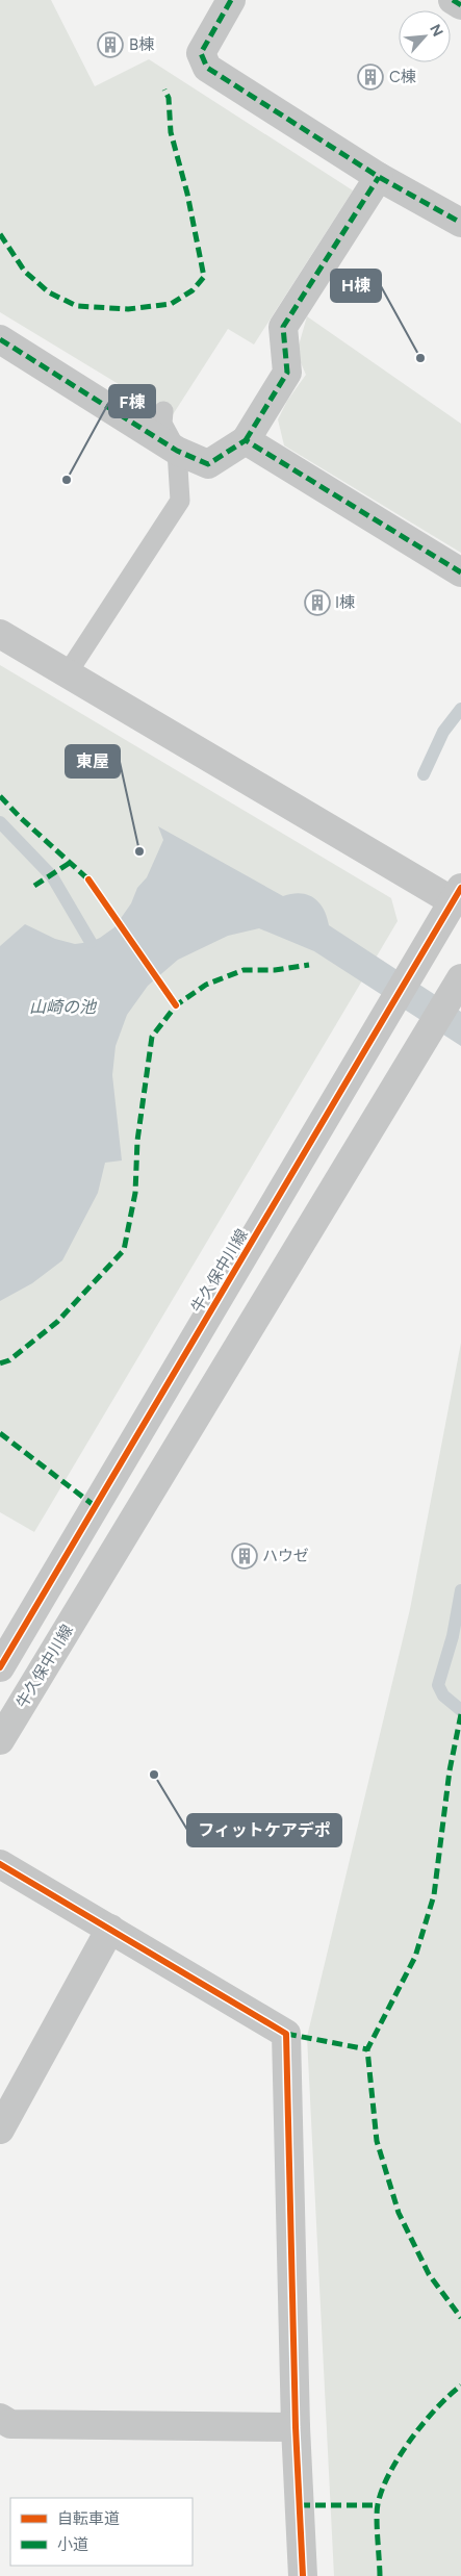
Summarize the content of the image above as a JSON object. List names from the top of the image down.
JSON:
{
  "streets": {
    "street": ["牛久保中川線"]
  },
  "water": ["山崎の池"],
  "places": {
    "building": [
      "B棟",
      "C棟",
      "I棟",
      "ハウゼ"
    ],
    "other": [
      "H棟",
      "F棟",
      "東屋",
      "フィットケアデポ"
    ]
  },
  "legend": ["自転車道", "小道"],
  "north": "top right"
}
